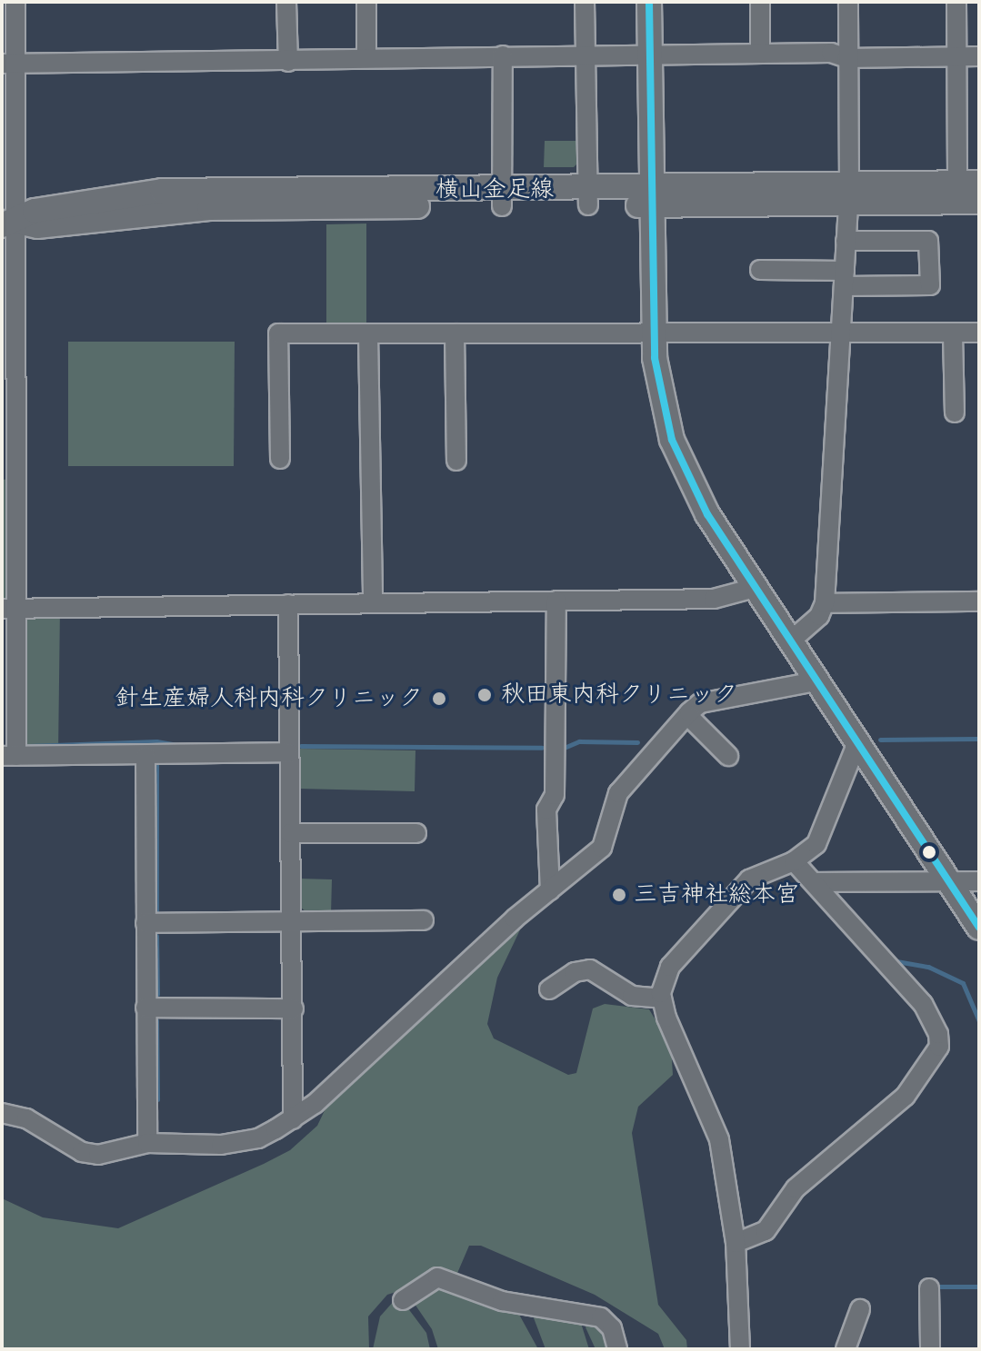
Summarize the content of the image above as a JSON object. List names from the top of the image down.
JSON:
{
  "streets": {
    "main road": ["横山金足線"]
  },
  "places": ["秋田東内科クリニック", "針生産婦人科内科クリニック", "三吉神社総本宮"]
}
